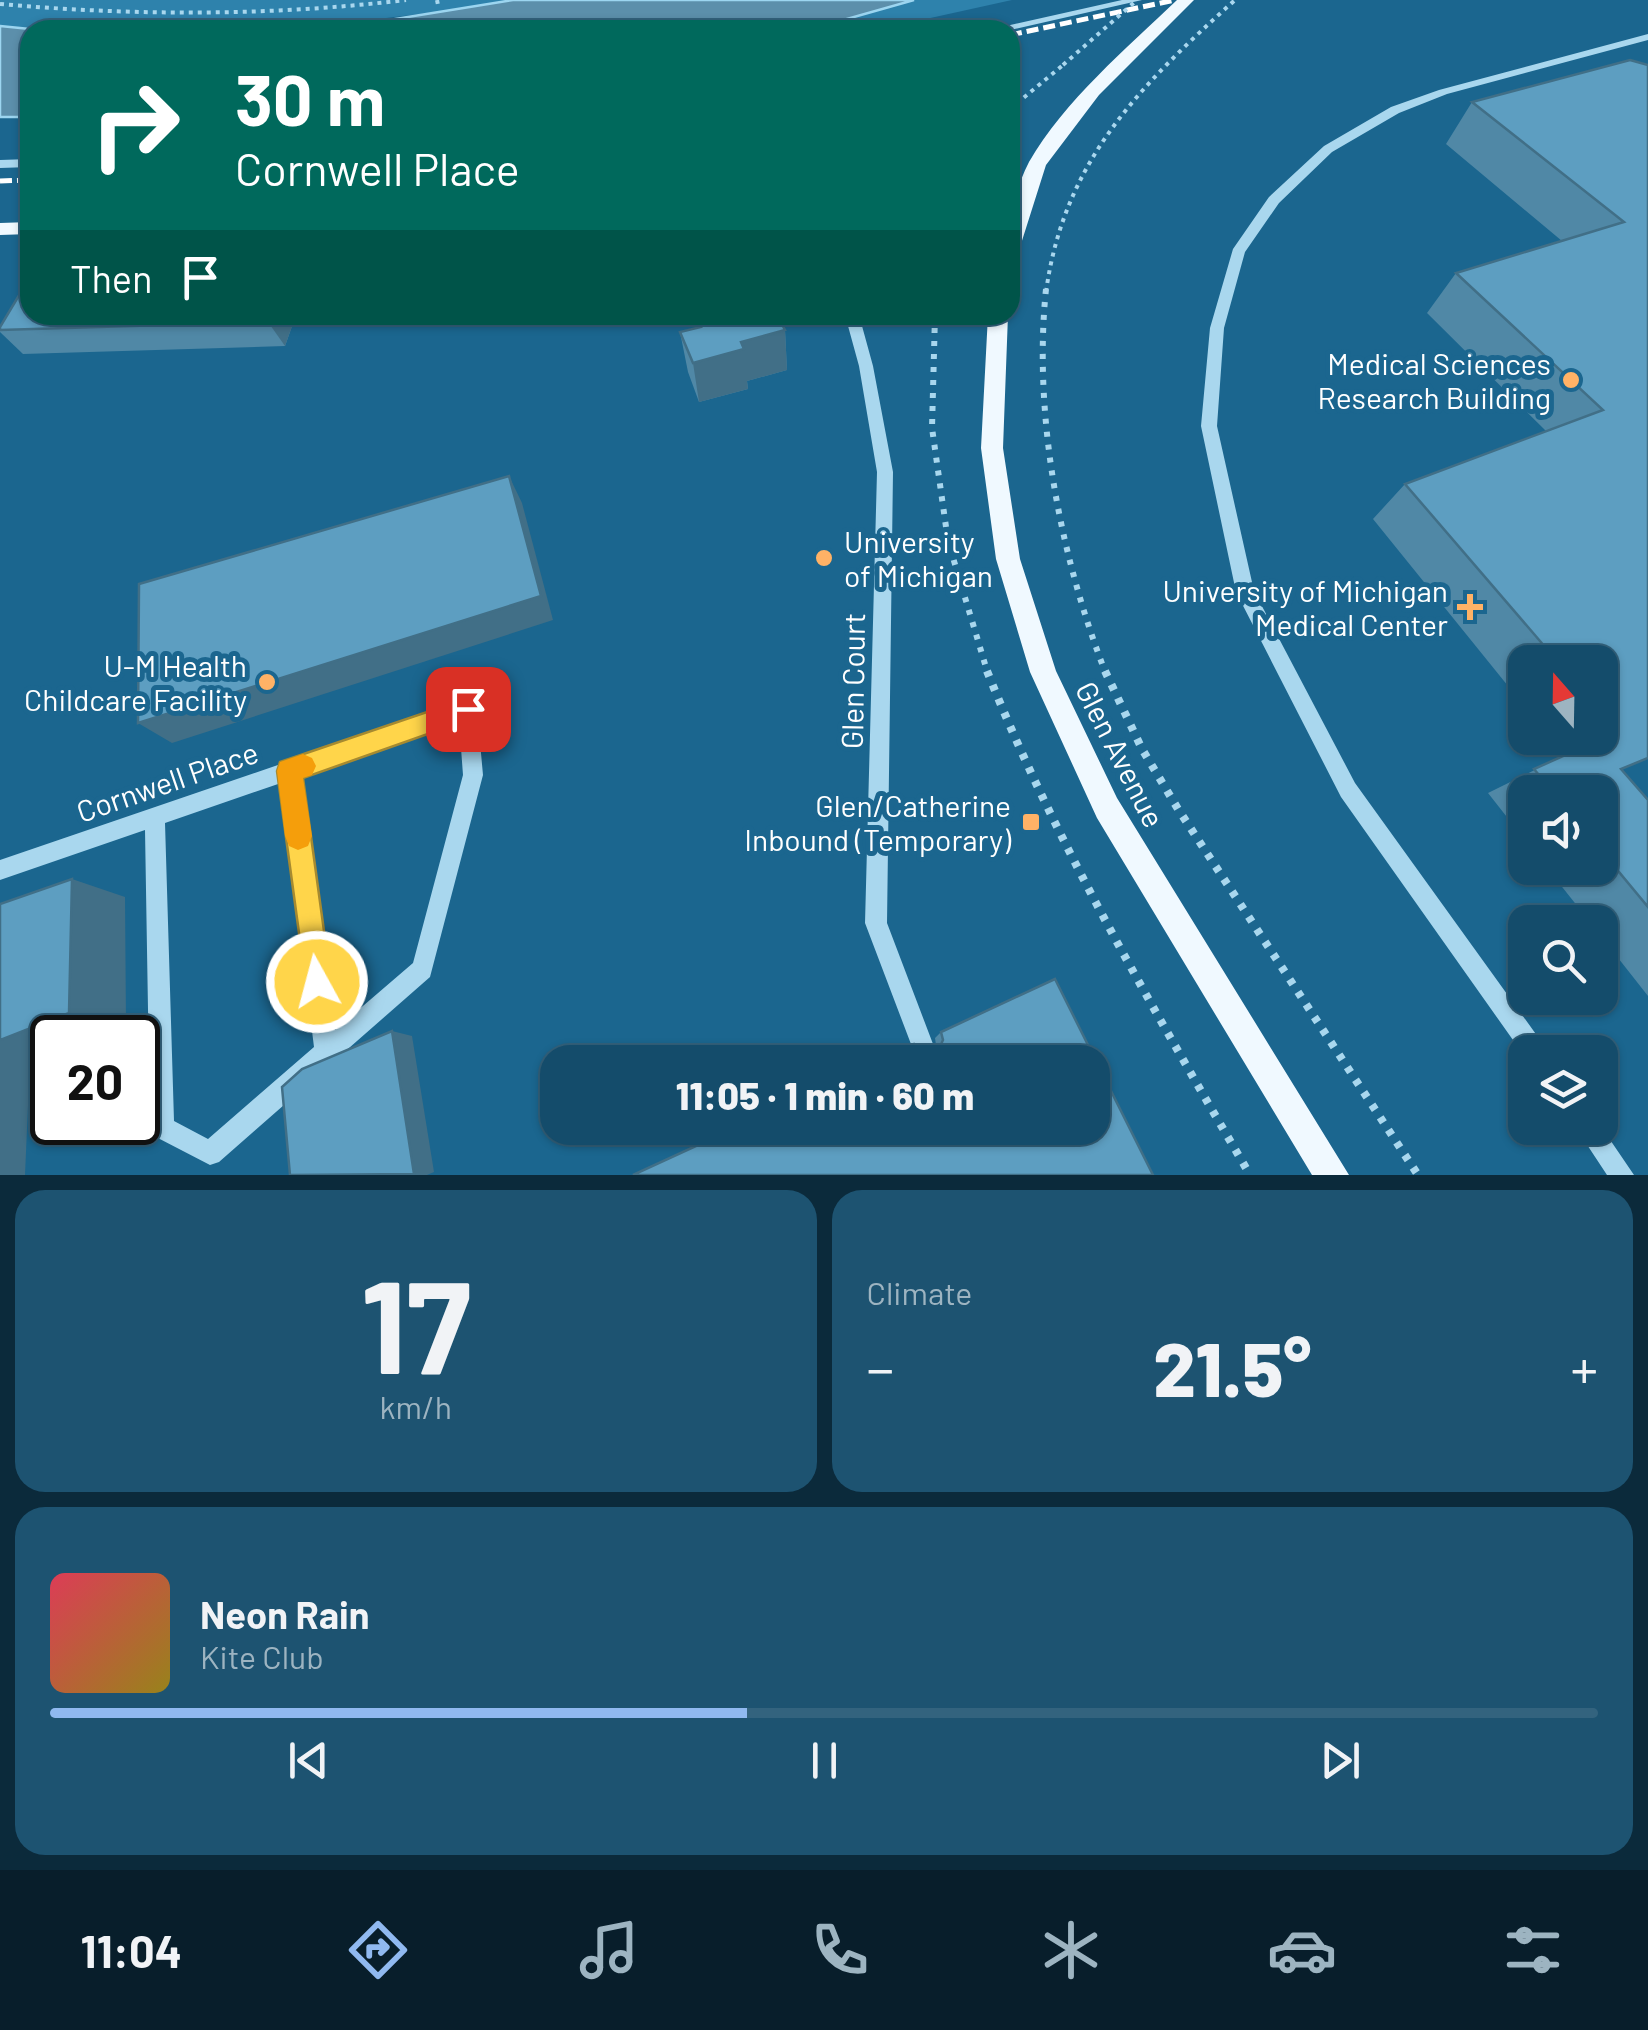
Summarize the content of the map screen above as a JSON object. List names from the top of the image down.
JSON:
{
  "streets": {
    "main road": ["Glen Avenue"],
    "street": ["Glen Court", "Cornwell Place"]
  },
  "places": {
    "other": ["Medical Sciences Research Building", "University of Michigan", "U-M Health Childcare Facility"],
    "health": ["University of Michigan Medical Center"],
    "transit": ["Glen/Catherine Inbound (Temporary)"]
  },
  "north": "top",
  "page": {
    "turn": ["30 m", "Cornwell Place"],
    "then": "Then",
    "limit": "20",
    "trip": "11:05 · 1 min · 60 m",
    "tile": [
      ["17", "km/h"],
      "Climate"
    ],
    "heat": ["−", "21.5°", "+"],
    "song": ["Neon Rain", "Kite Club"],
    "tabs": "11:04"
  }
}
